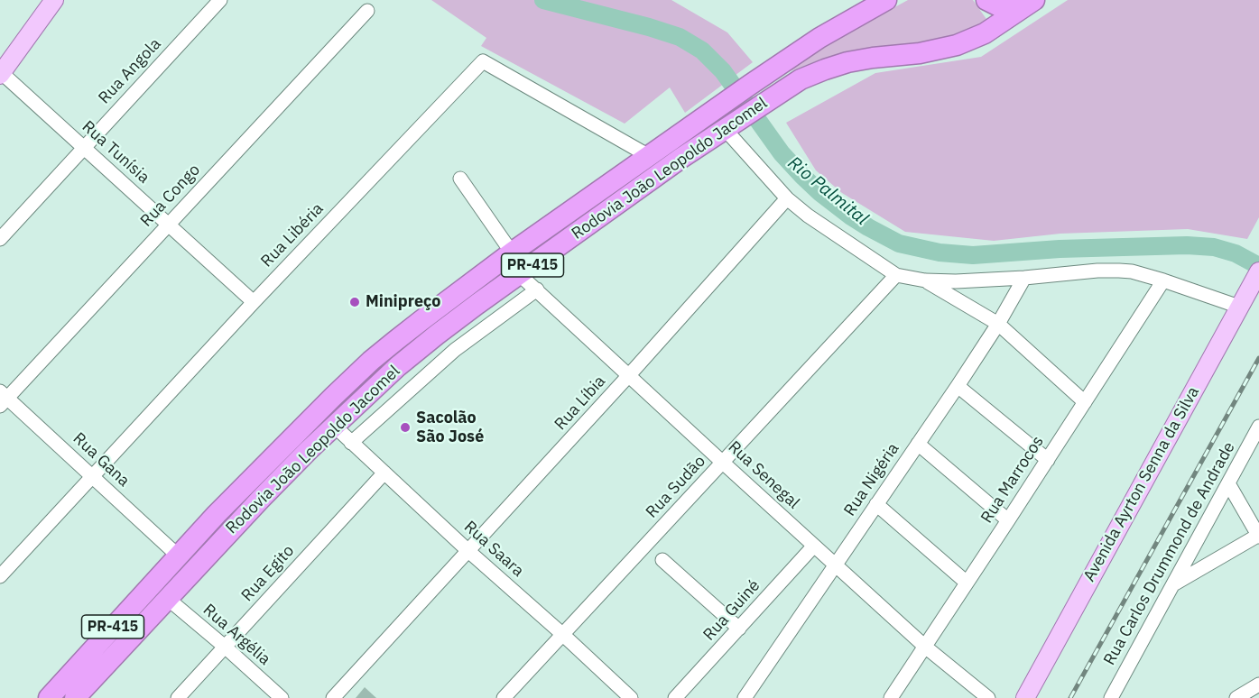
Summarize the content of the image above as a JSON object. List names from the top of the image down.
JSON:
{
  "streets": {
    "highway": ["Rodovia João Leopoldo Jacomel", "PR-415"],
    "main road": ["Avenida Ayrton Senna da Silva"],
    "street": [
      "Rua Angola",
      "Rua Tunísia",
      "Rua Congo",
      "Rua Libéria",
      "Rua Líbia",
      "Rua Gana",
      "Rua Senegal",
      "Rua Nigéria",
      "Rua Marrocos",
      "Rua Sudão",
      "Rua Saara",
      "Rua Carlos Drummond de Andrade",
      "Rua Egito",
      "Rua Guiné",
      "Rua Argélia"
    ]
  },
  "crossings": [
    ["Rua Angola", "Rua Tunísia"],
    ["Rua Tunísia", "Rua Congo"],
    ["Rua Tunísia", "Rua Libéria"],
    ["Rodovia João Leopoldo Jacomel", "Rua Libéria"],
    ["Rodovia João Leopoldo Jacomel", "Rua Gana"],
    ["Rodovia João Leopoldo Jacomel", "Rua Senegal"],
    ["Rodovia João Leopoldo Jacomel", "Rua Saara"],
    ["Rodovia João Leopoldo Jacomel", "Rua Argélia"],
    ["Rua Congo", "Rua Gana"],
    ["Rua Libéria", "Rua Gana"],
    ["Rua Líbia", "Rua Senegal"],
    ["Rua Líbia", "Rua Saara"],
    ["Rua Senegal", "Rua Nigéria"],
    ["Rua Senegal", "Rua Marrocos"],
    ["Rua Senegal", "Rua Sudão"],
    ["Rua Senegal", "Rua Guiné"],
    ["Rua Sudão", "Rua Saara"],
    ["Rua Saara", "Rua Egito"],
    ["Rua Egito", "Rua Argélia"]
  ],
  "water": ["Rio Palmital"],
  "places": ["Minipreço", "Sacolão São José"]
}
